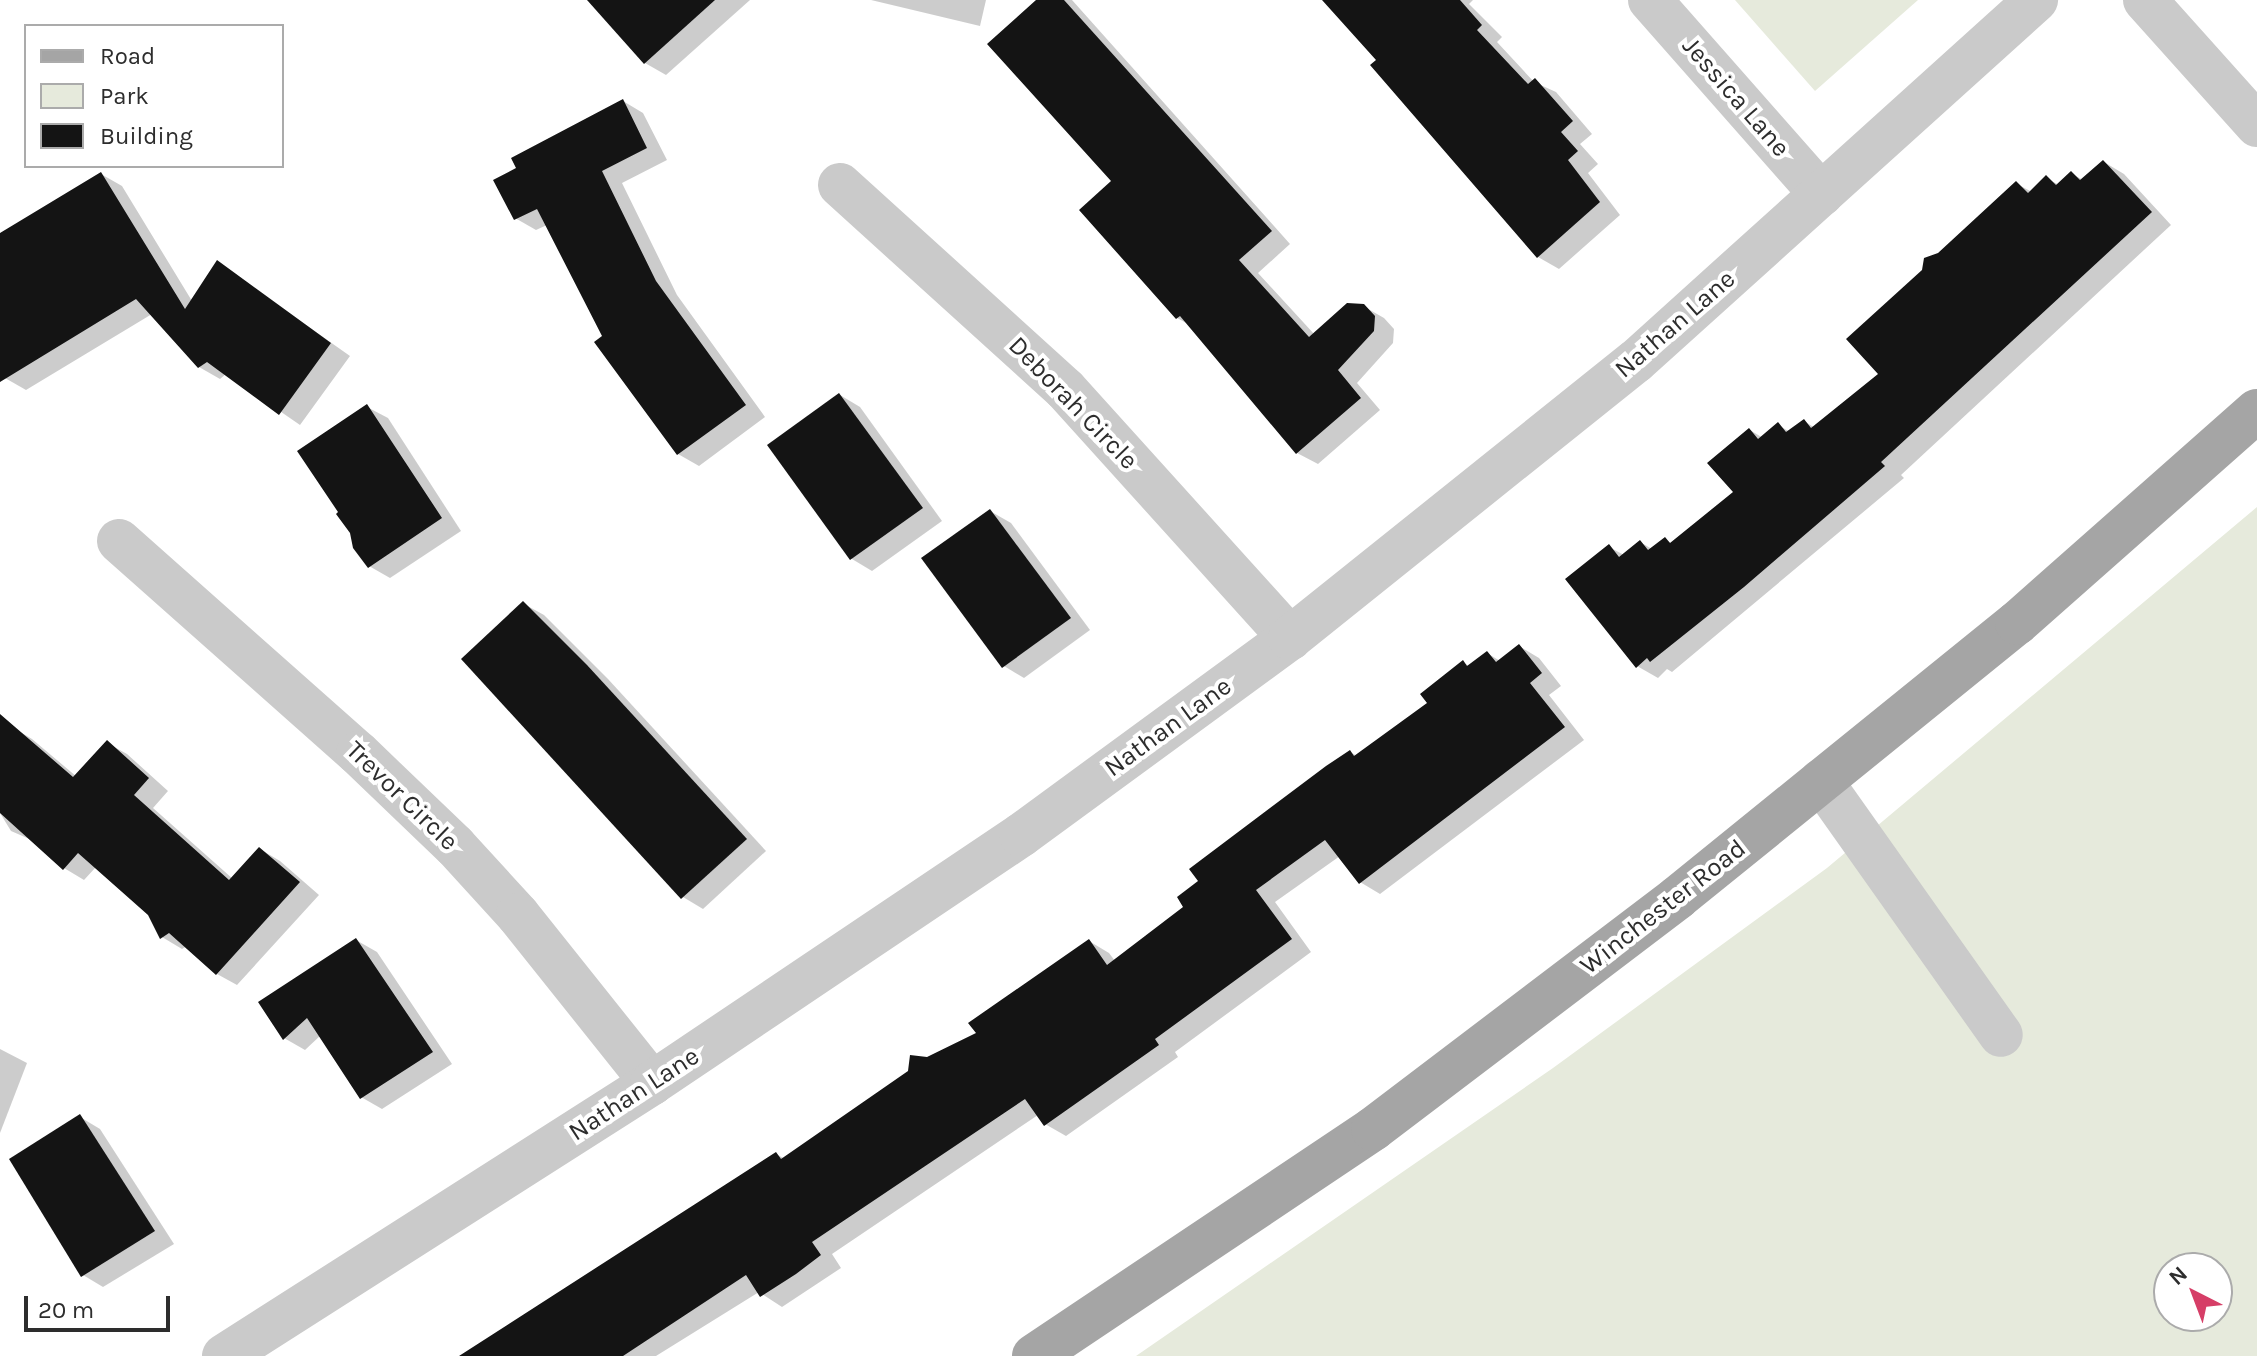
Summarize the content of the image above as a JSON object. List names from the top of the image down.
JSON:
{
  "streets": {
    "main road": ["Winchester Road"],
    "street": [
      "Jessica Lane",
      "Nathan Lane",
      "Deborah Circle",
      "Trevor Circle"
    ]
  },
  "crossings": [
    ["Jessica Lane", "Nathan Lane"],
    ["Nathan Lane", "Deborah Circle"],
    ["Nathan Lane", "Trevor Circle"]
  ],
  "legend": ["Road", "Park", "Building"],
  "scale_bar": "20 m",
  "north": "top left"
}
